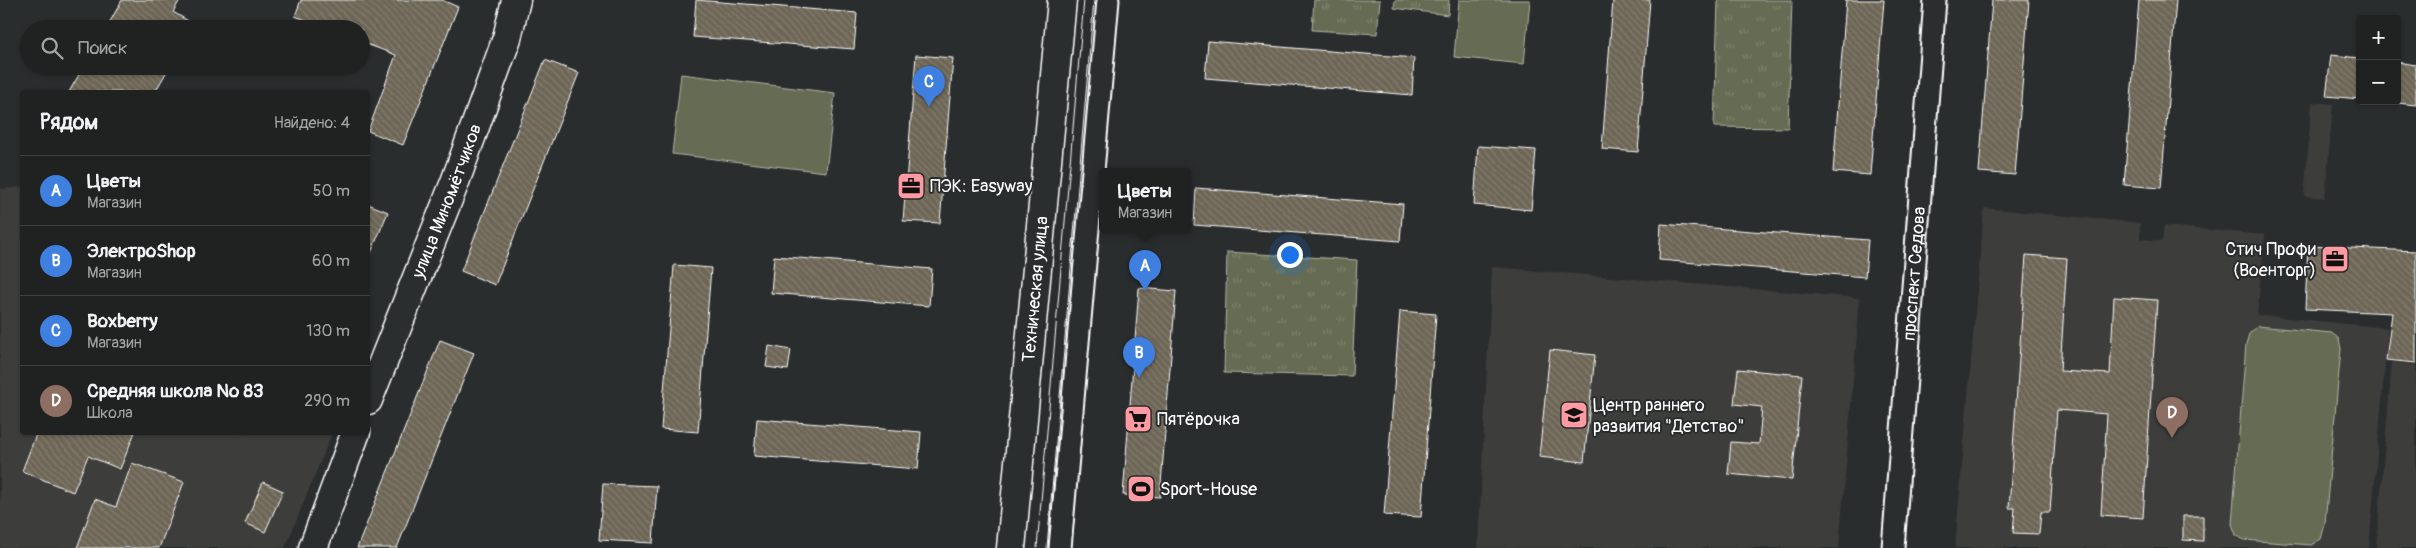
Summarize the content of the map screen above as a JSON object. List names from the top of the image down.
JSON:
{
  "streets": {
    "street": ["улица Миномётчиков", "проспект Седова", "Техническая улица"]
  },
  "places": {
    "office": ["ПЭК: Easyway", "Стич Профи (Военторг)"],
    "school or university": ["Центр раннего развития \"Детство\""],
    "supermarket": ["Пятёрочка"],
    "sports": ["Sport-House"]
  },
  "page": {
    "map_buttons": ["+", "−"],
    "search": "Поиск",
    "pins": [
      "C",
      "A",
      "B",
      "D"
    ],
    "heading": ["Рядом", "Найдено: 4"],
    "list": [
      {
        "mark": "A",
        "name": "Цветы",
        "note": "Магазин",
        "value": "50 m"
      },
      {
        "mark": "B",
        "name": "ЭлектроShop",
        "note": "Магазин",
        "value": "60 m"
      },
      {
        "mark": "C",
        "name": "Boxberry",
        "note": "Магазин",
        "value": "130 m"
      },
      {
        "mark": "D",
        "name": "Средняя школа № 83",
        "note": "Школа",
        "value": "290 m"
      }
    ],
    "popup": ["Цветы", "Магазин"]
  }
}
